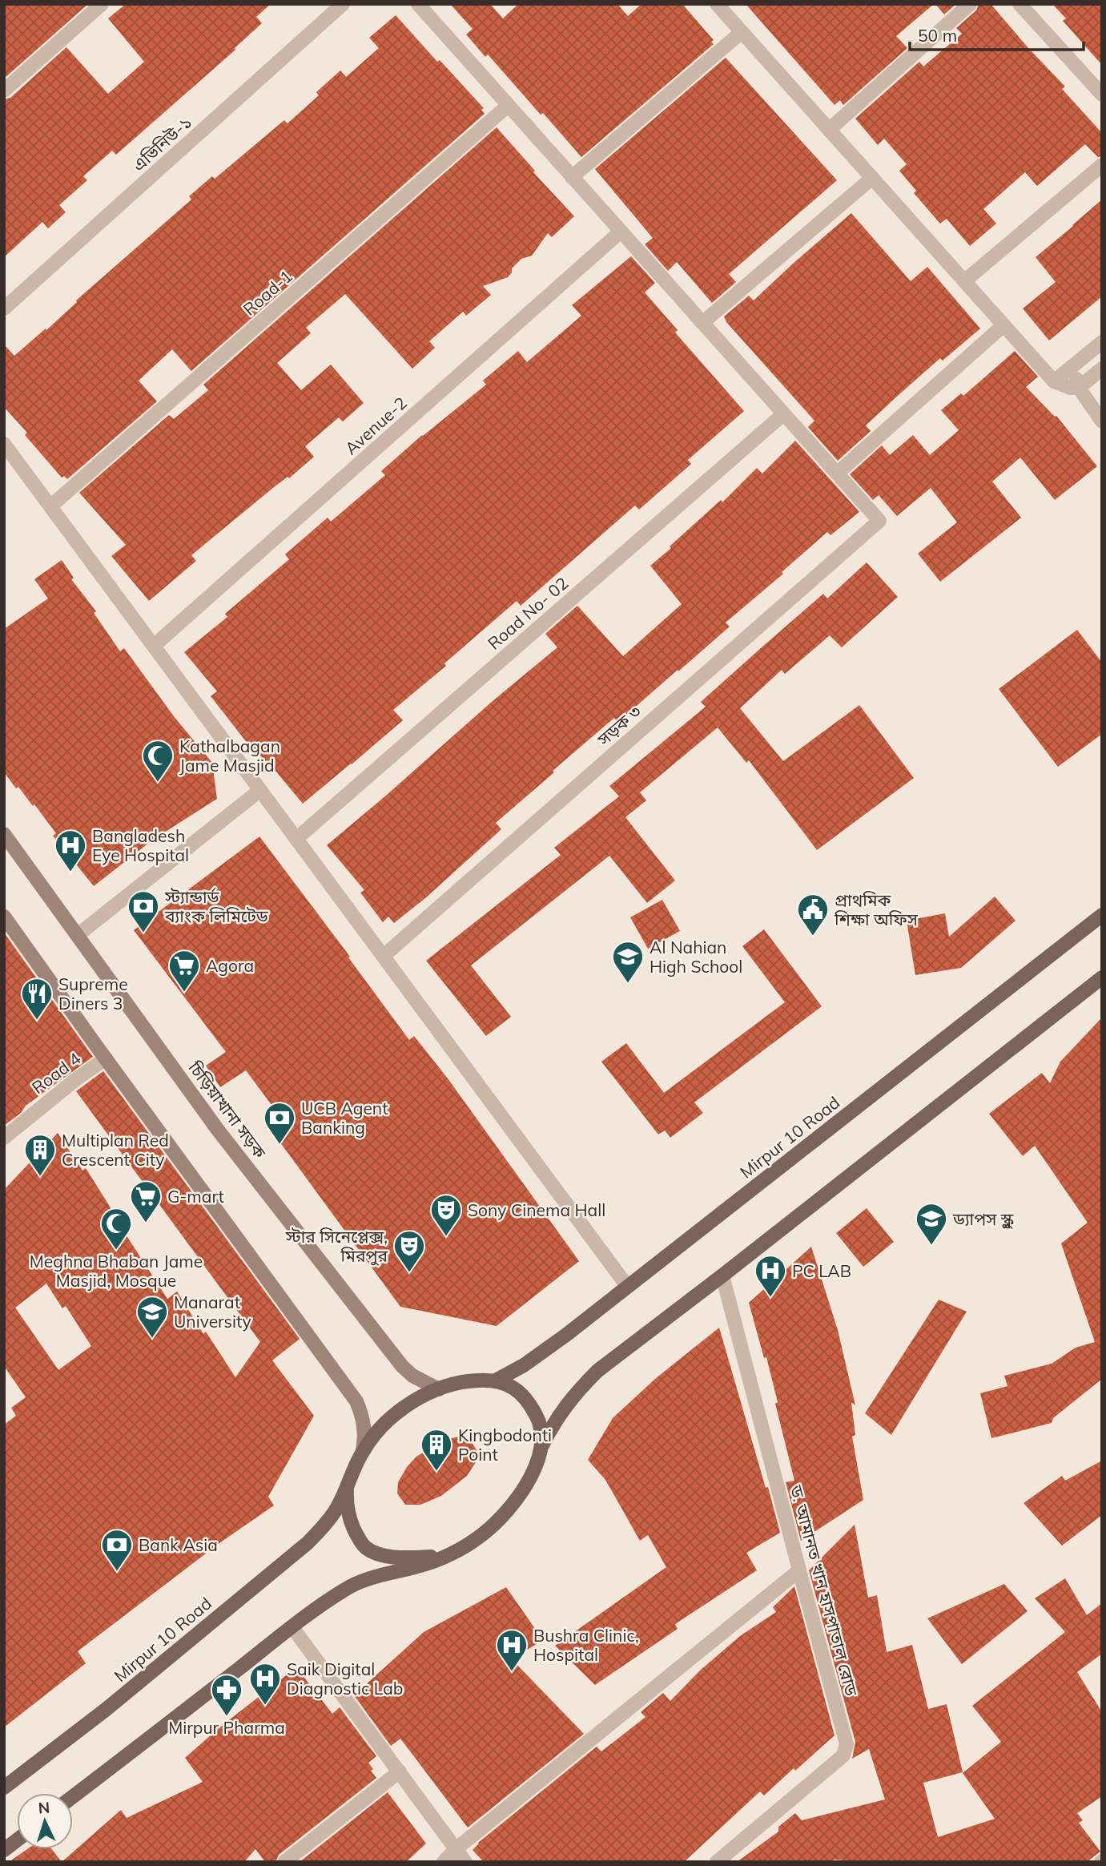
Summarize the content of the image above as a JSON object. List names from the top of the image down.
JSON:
{
  "streets": {
    "main road": ["চিড়িয়াখানা সড়ক", "Mirpur 10 Road"],
    "street": [
      "এভিনিউ-১",
      "Road-1",
      "Avenue-2",
      "Road No- 02",
      "সড়ক ৩",
      "Road 4",
      "ড. আমানত খান হাসপাতাল রোড"
    ]
  },
  "crossings": [
    ["চিড়িয়াখানা সড়ক", "Mirpur 10 Road"]
  ],
  "places": {
    "mosque": ["Kathalbagan Jame Masjid", "Meghna Bhaban Jame Masjid, Mosque"],
    "hospital": [
      "Bangladesh Eye Hospital",
      "PC LAB",
      "Bushra Clinic, Hospital",
      "Saik Digital Diagnostic Lab"
    ],
    "bank": ["স্ট্যান্ডার্ড ব্যাংক লিমিটেড", "UCB Agent Banking", "Bank Asia"],
    "public building": ["প্রাথমিক শিক্ষা অফিস"],
    "school or university": ["Al Nahian High School", "ড্যাপস স্কুল", "Manarat University"],
    "supermarket": ["Agora", "G-mart"],
    "restaurant": ["Supreme Diners 3"],
    "building": ["Multiplan Red Crescent City", "Kingbodonti Point"],
    "theatre": ["Sony Cinema Hall", "স্টার সিনেপ্লেক্স, মিরপুর"],
    "pharmacy": ["Mirpur Pharma"]
  },
  "scale_bar": "50 m",
  "north": "top"
}
